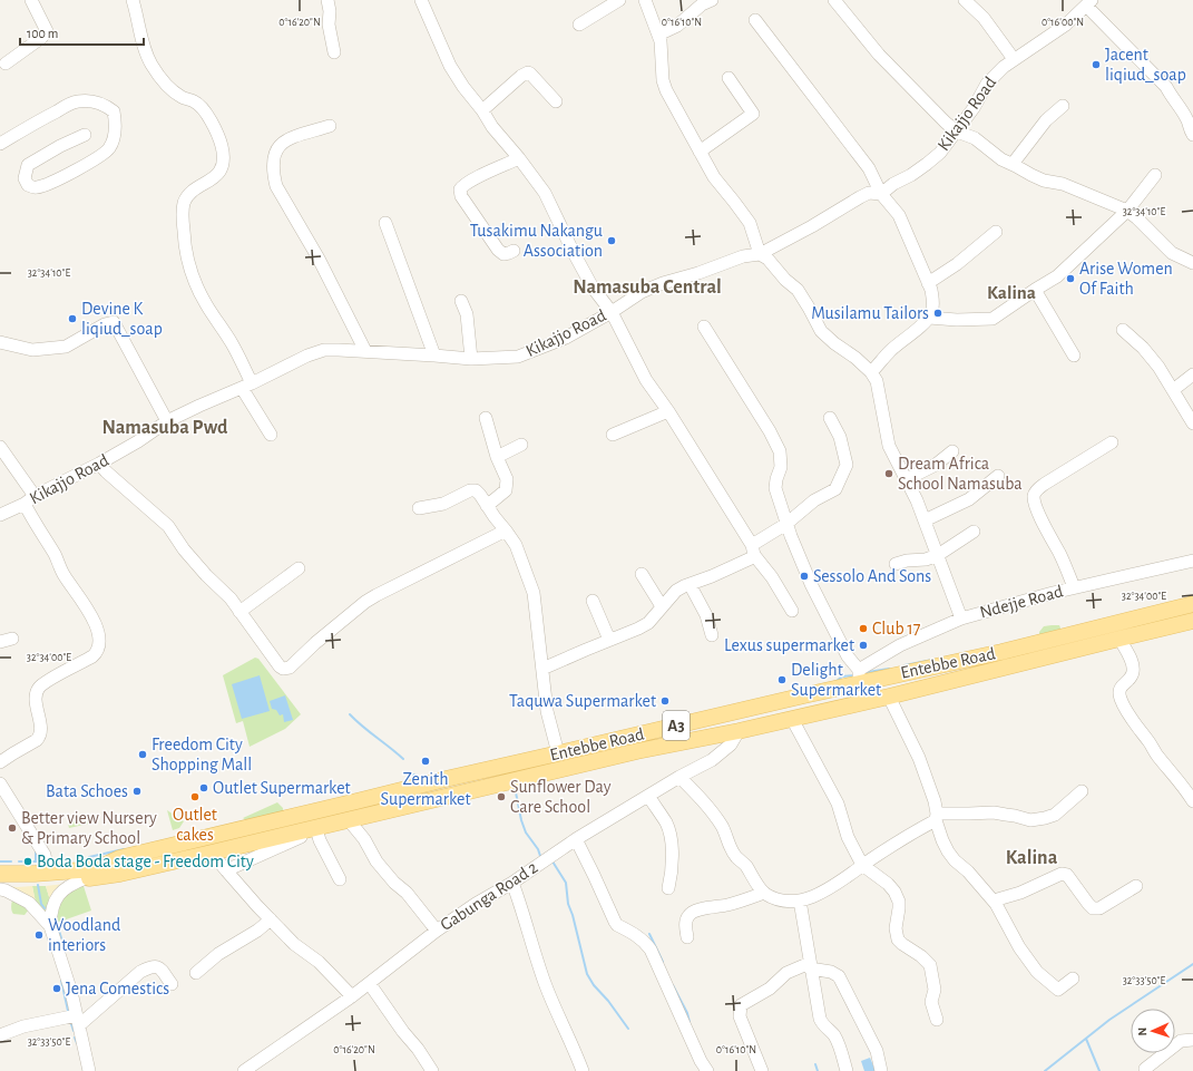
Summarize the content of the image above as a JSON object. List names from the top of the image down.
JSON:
{
  "streets": {
    "main road": ["Entebbe Road", "A3"],
    "street": ["Kikajjo Road", "Ndejje Road", "Gabunga Road 2"]
  },
  "crossings": [
    ["Ndejje Road", "Entebbe Road"],
    ["Entebbe Road", "Gabunga Road 2"]
  ],
  "districts": [
    "Namasuba Central",
    "Kalina",
    "Namasuba Pwd",
    "Kalina"
  ],
  "places": [
    "Jacent liqiud_soap",
    "Tusakimu Nakangu Association",
    "Arise Women Of Faith",
    "Musilamu Tailors",
    "Devine K liqiud_soap",
    "Dream Africa School Namasuba",
    "Sessolo And Sons",
    "Club 17",
    "Lexus supermarket",
    "Delight Supermarket",
    "Taquwa Supermarket",
    "Freedom City Shopping Mall",
    "Zenith Supermarket",
    "Outlet Supermarket",
    "Bata Schoes",
    "Outlet cakes",
    "Sunflower Day Care School",
    "Better view Nursery & Primary School",
    "Boda Boda stage - Freedom City",
    "Woodland interiors",
    "Jena Comestics"
  ],
  "scale_bar": "100 m",
  "north": "left",
  "coordinates": [
    "0°16'20\"N",
    "0°16'10\"N",
    "0°16'00\"N",
    "32°34'10\"E",
    "32°34'00\"E",
    "32°33'50\"E"
  ]
}
